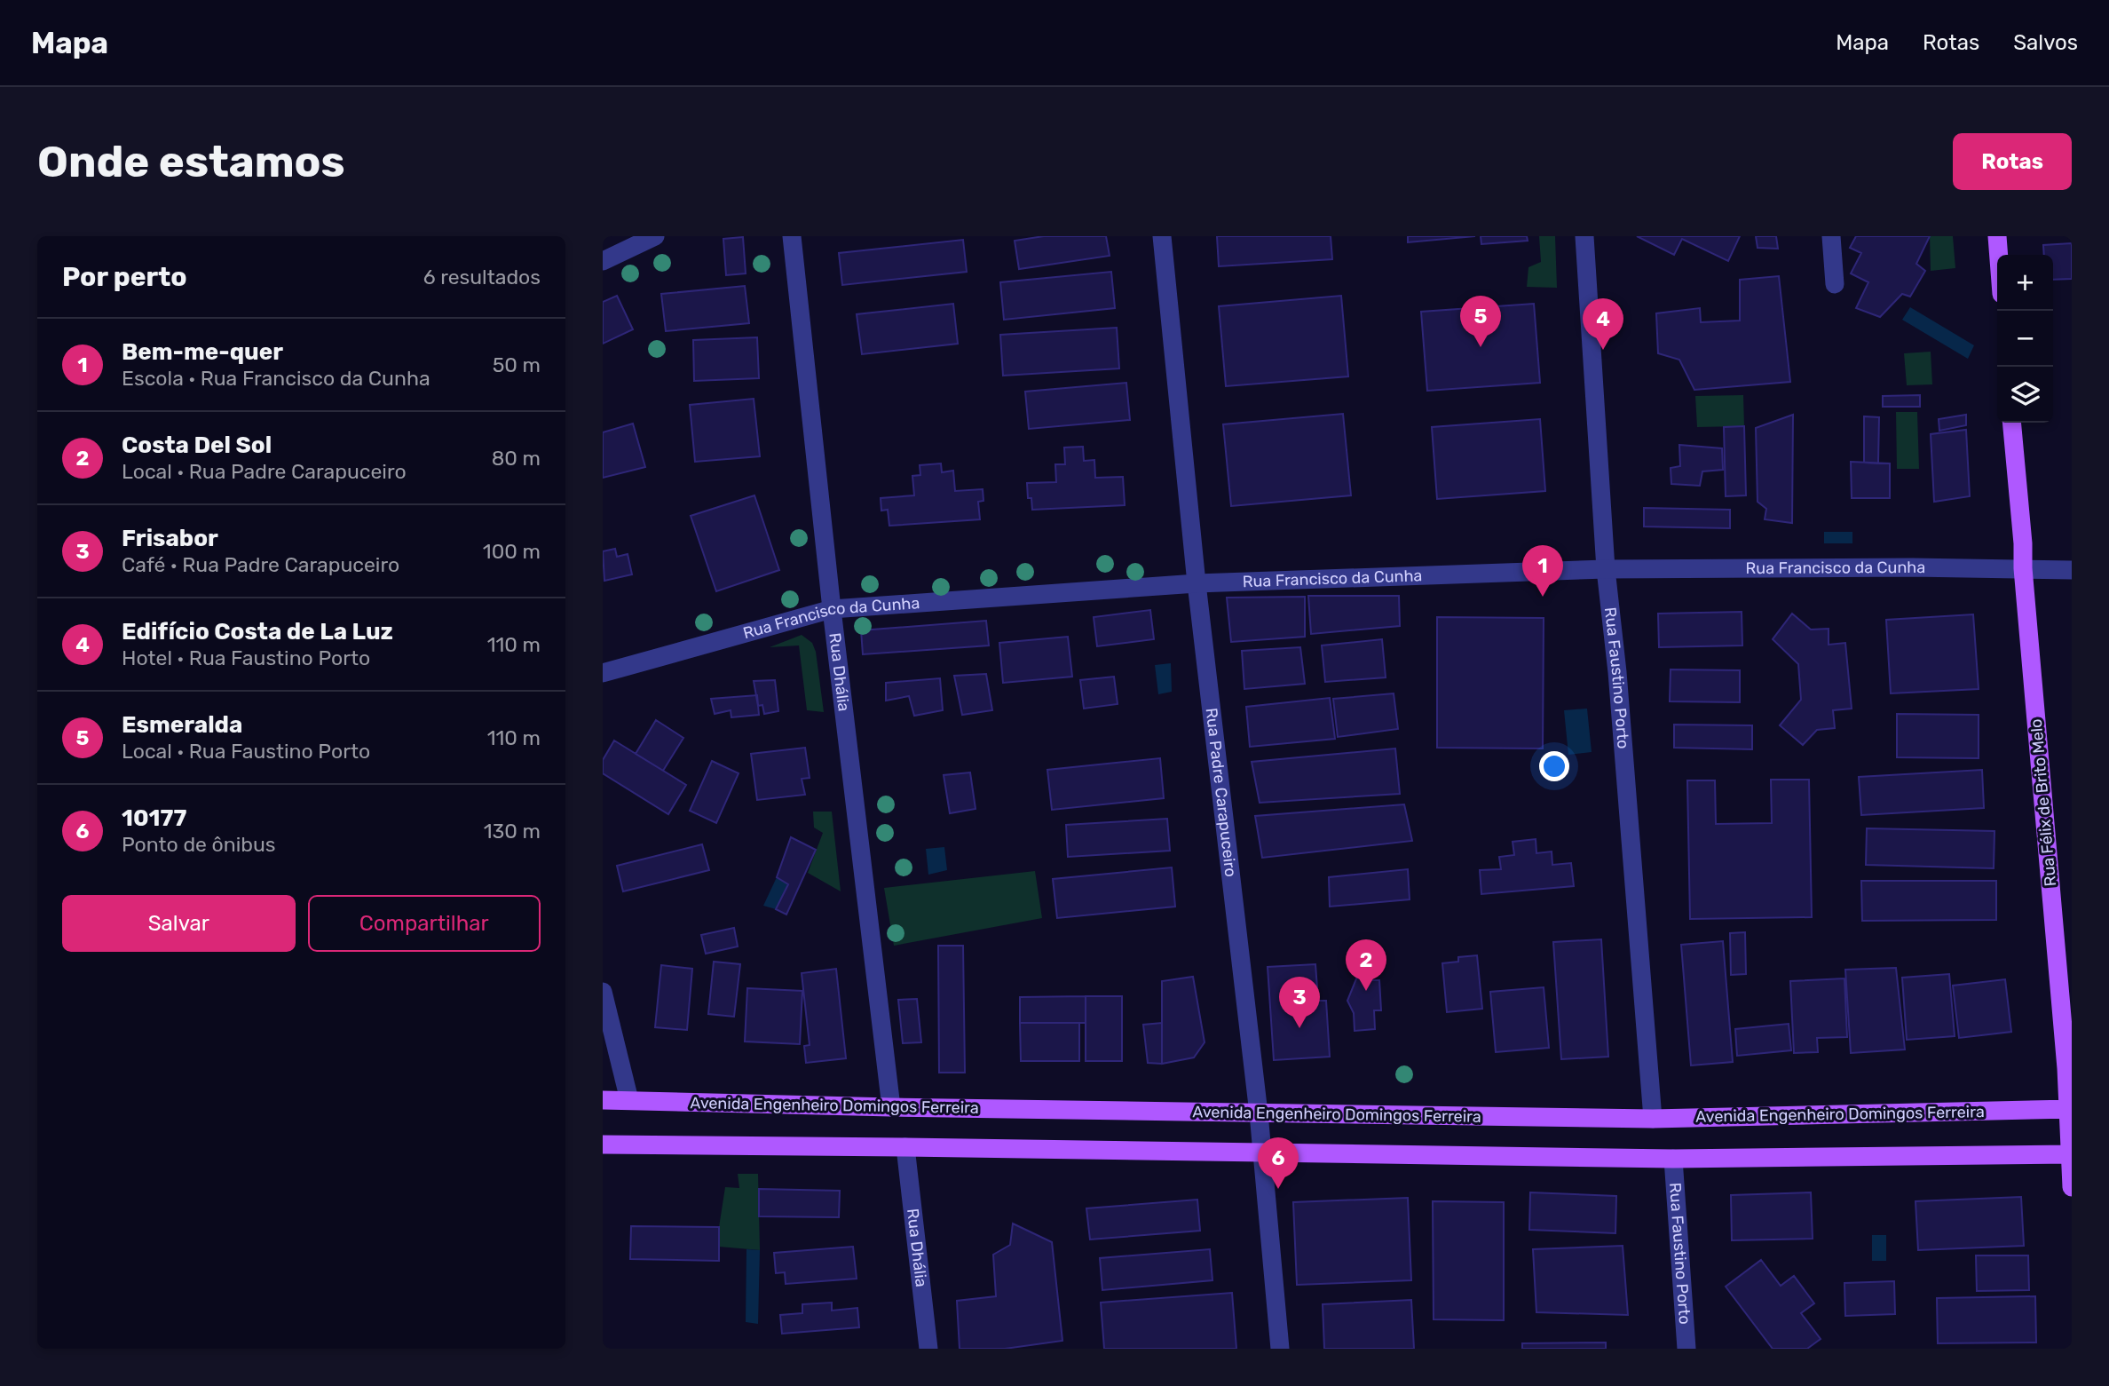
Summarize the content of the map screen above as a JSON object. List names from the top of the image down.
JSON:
{
  "streets": {
    "main road": ["Rua Félix de Brito Melo", "Avenida Engenheiro Domingos Ferreira"],
    "street": [
      "Rua Francisco da Cunha",
      "Rua Dhália",
      "Rua Faustino Porto",
      "Rua Padre Carapuceiro"
    ]
  },
  "crossings": [
    ["Rua Francisco da Cunha", "Rua Dhália"],
    ["Rua Francisco da Cunha", "Rua Faustino Porto"],
    ["Rua Francisco da Cunha", "Rua Padre Carapuceiro"],
    ["Rua Francisco da Cunha", "Rua Félix de Brito Melo"],
    ["Rua Dhália", "Avenida Engenheiro Domingos Ferreira"],
    ["Rua Faustino Porto", "Avenida Engenheiro Domingos Ferreira"],
    ["Rua Padre Carapuceiro", "Avenida Engenheiro Domingos Ferreira"],
    ["Rua Félix de Brito Melo", "Avenida Engenheiro Domingos Ferreira"]
  ],
  "page": {
    "header": "Mapa",
    "nav": ["Mapa", "Rotas", "Salvos"],
    "buttons": [
      "Rotas",
      ["Salvar", "Compartilhar"]
    ],
    "title": "Onde estamos",
    "heading": ["Por perto", "6 resultados"],
    "map_buttons": ["+", "−"],
    "pins": [
      "5",
      "4",
      "1",
      "2",
      "3",
      "6"
    ],
    "list": [
      {
        "mark": "1",
        "name": "Bem-me-quer",
        "note": "Escola · Rua Francisco da Cunha",
        "value": "50 m"
      },
      {
        "mark": "2",
        "name": "Costa Del Sol",
        "note": "Local · Rua Padre Carapuceiro",
        "value": "80 m"
      },
      {
        "mark": "3",
        "name": "Frisabor",
        "note": "Café · Rua Padre Carapuceiro",
        "value": "100 m"
      },
      {
        "mark": "4",
        "name": "Edifício Costa de La Luz",
        "note": "Hotel · Rua Faustino Porto",
        "value": "110 m"
      },
      {
        "mark": "5",
        "name": "Esmeralda",
        "note": "Local · Rua Faustino Porto",
        "value": "110 m"
      },
      {
        "mark": "6",
        "name": "10177",
        "note": "Ponto de ônibus",
        "value": "130 m"
      }
    ]
  }
}
